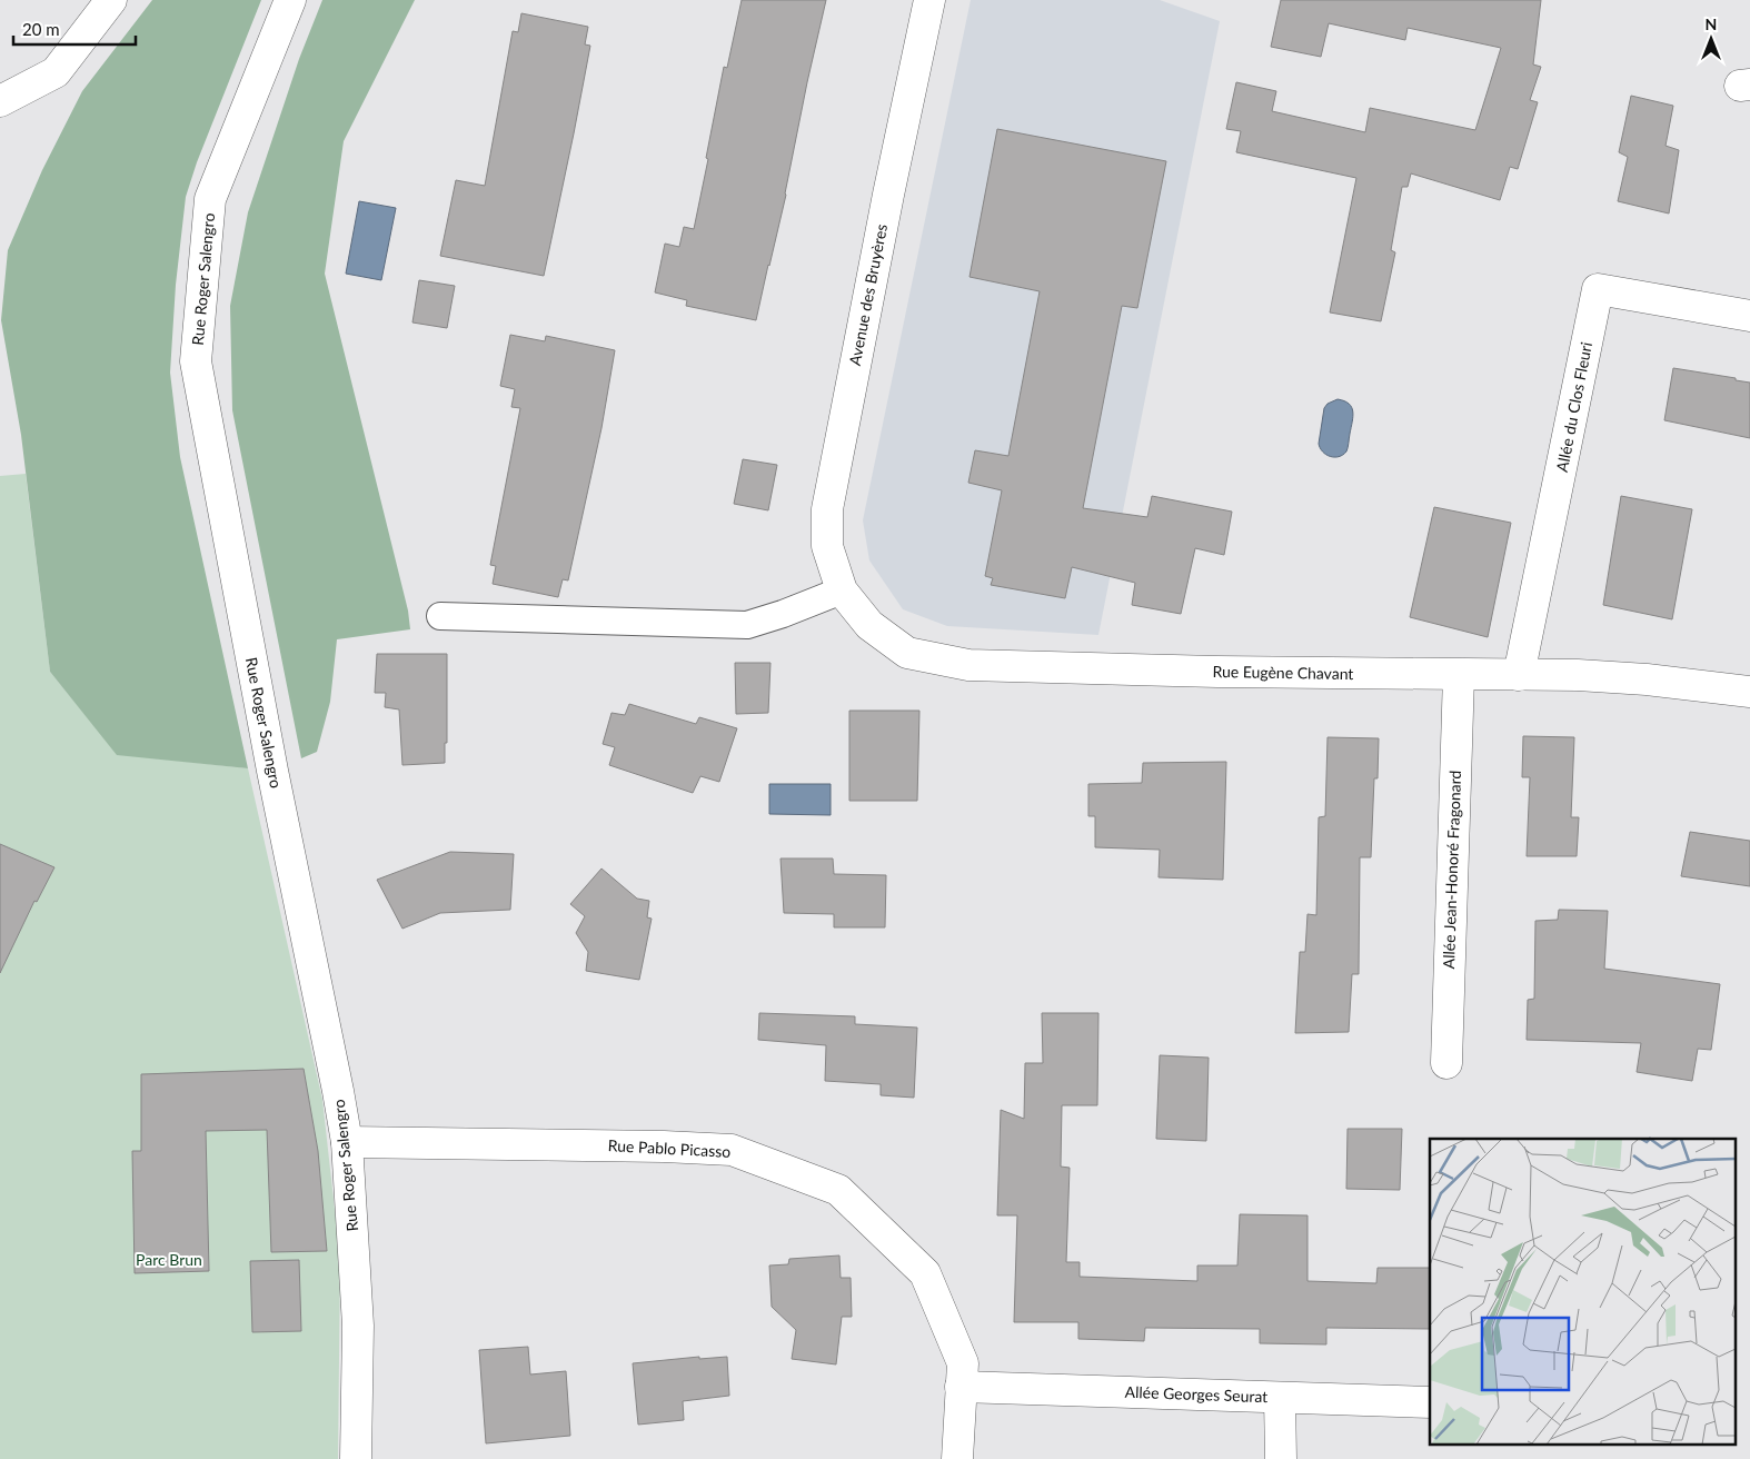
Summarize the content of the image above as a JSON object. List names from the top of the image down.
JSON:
{
  "streets": {
    "street": [
      "Rue Roger Salengro",
      "Avenue des Bruyères",
      "Allée du Clos Fleuri",
      "Rue Eugène Chavant",
      "Allée Jean-Honoré Fragonard",
      "Rue Pablo Picasso",
      "Allée Georges Seurat"
    ]
  },
  "crossings": [
    ["Rue Roger Salengro", "Rue Pablo Picasso"],
    ["Avenue des Bruyères", "Rue Eugène Chavant"],
    ["Allée du Clos Fleuri", "Rue Eugène Chavant"],
    ["Rue Eugène Chavant", "Allée Jean-Honoré Fragonard"],
    ["Rue Pablo Picasso", "Allée Georges Seurat"]
  ],
  "parks": ["Parc Brun"],
  "scale_bar": "20 m",
  "north": "top"
}
